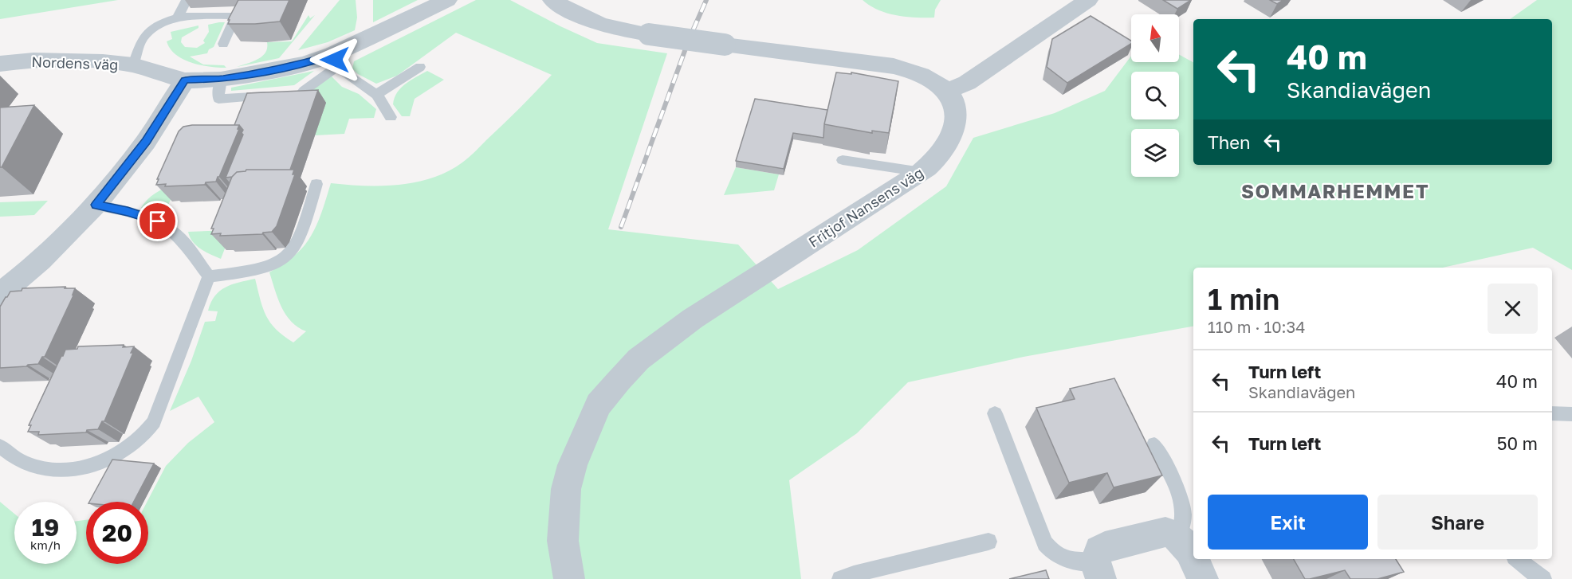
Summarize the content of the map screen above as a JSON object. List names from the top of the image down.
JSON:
{
  "streets": {
    "street": ["Nordens väg", "Fritjof Nansens väg"]
  },
  "districts": ["SOMMARHEMMET"],
  "north": "top",
  "page": {
    "turn": ["40 m", "Skandiavägen"],
    "then": "Then",
    "heading": ["1 min", "110 m · 10:34"],
    "list": [
      {
        "name": "Turn left",
        "note": "Skandiavägen",
        "value": "40 m"
      },
      {
        "name": "Turn left",
        "value": "50 m"
      }
    ],
    "buttons": ["Exit", "Share"],
    "speed": "19 km/h",
    "limit": "20"
  }
}
